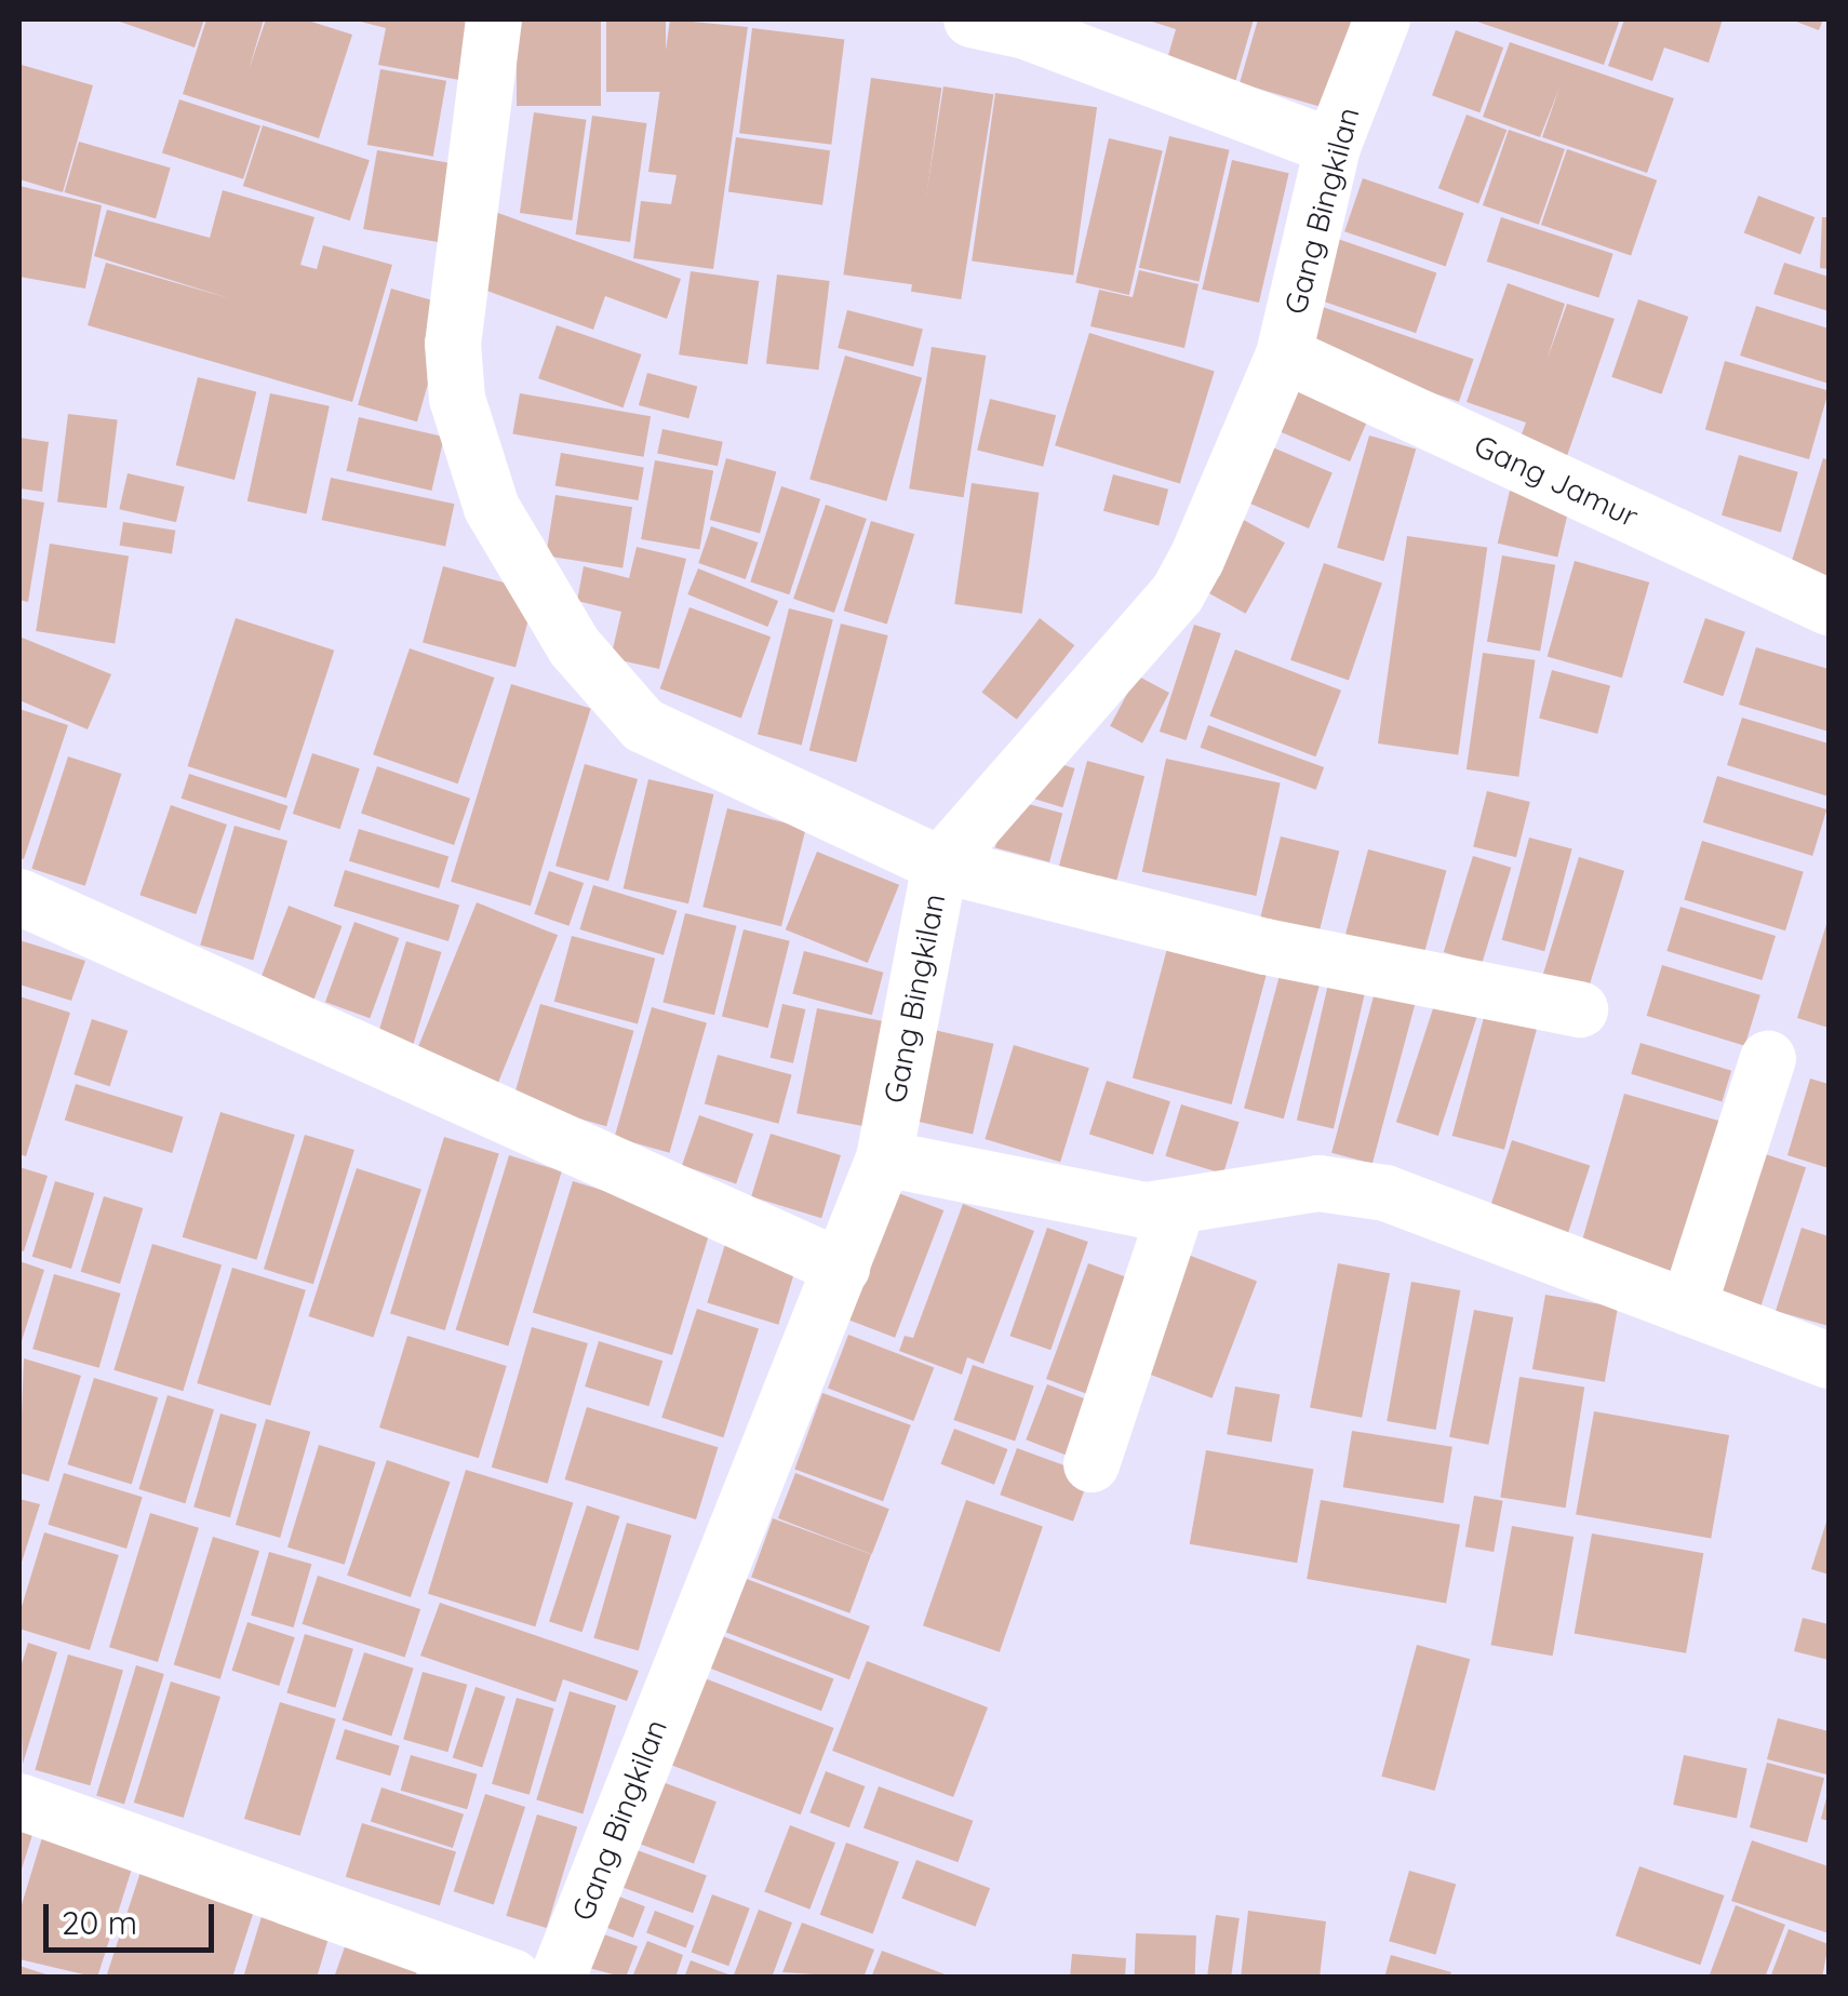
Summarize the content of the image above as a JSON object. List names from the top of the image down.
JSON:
{
  "streets": {
    "street": ["Gang Bingkilan", "Gang Jamur"]
  },
  "crossings": [
    ["Gang Bingkilan", "Gang Jamur"]
  ],
  "scale_bar": "20 m"
}
